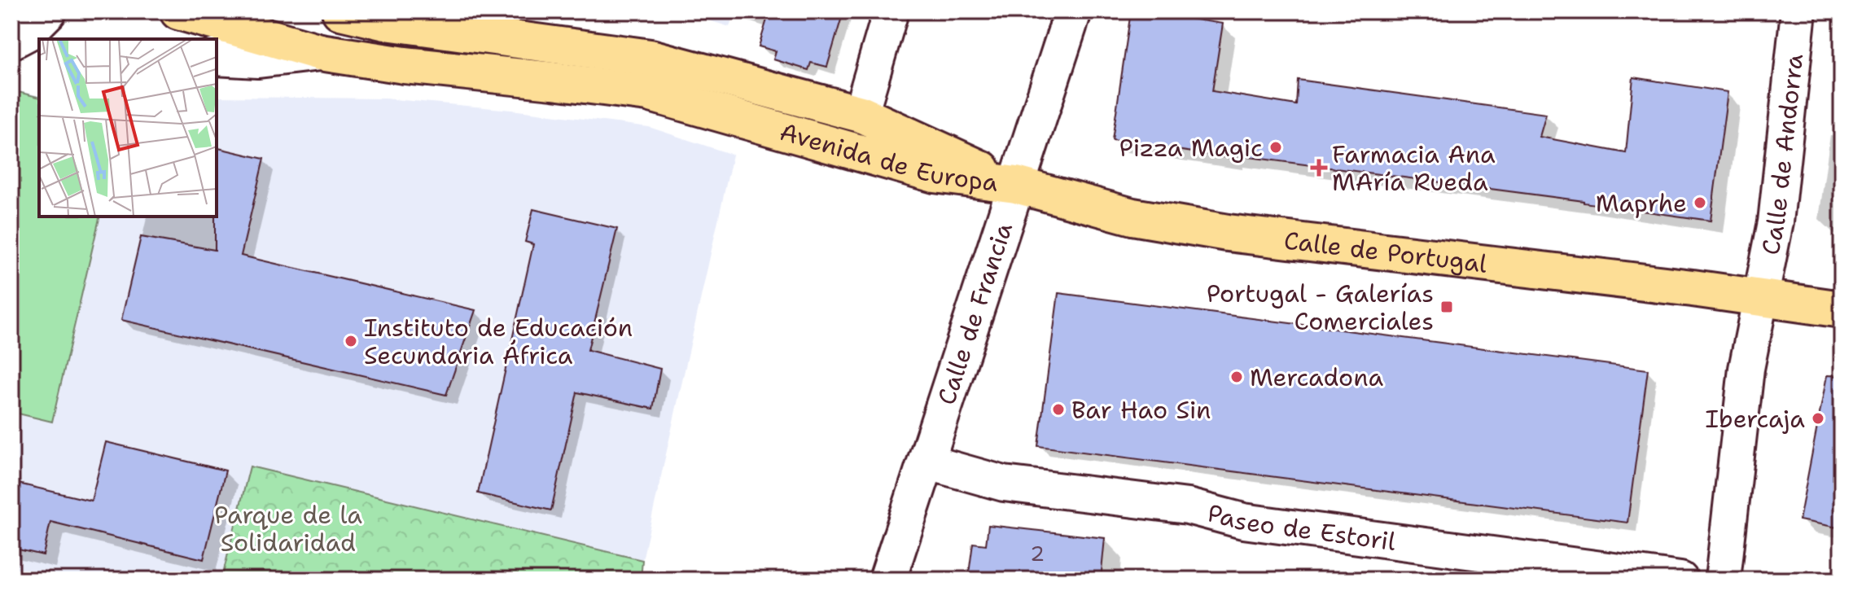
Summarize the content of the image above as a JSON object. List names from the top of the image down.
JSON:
{
  "streets": {
    "main road": ["Avenida de Europa", "Calle de Portugal", "Calle de Francia"],
    "street": ["Calle de Andorra", "Paseo de Estoril"]
  },
  "crossings": [
    ["Calle de Andorra", "Calle de Portugal"],
    ["Avenida de Europa", "Calle de Portugal"],
    ["Avenida de Europa", "Calle de Francia"],
    ["Calle de Portugal", "Calle de Francia"],
    ["Calle de Francia", "Paseo de Estoril"]
  ],
  "parks": ["Parque de la Solidaridad"],
  "places": {
    "other": [
      "Pizza Magic",
      "Maprhe",
      "Instituto de Educación Secundaria África",
      "Mercadona",
      "Bar Hao Sin",
      "Ibercaja"
    ],
    "health": ["Farmacia Ana MAría Rueda"],
    "transit": ["Portugal - Galerías Comerciales"]
  },
  "house_numbers": ["2"]
}
